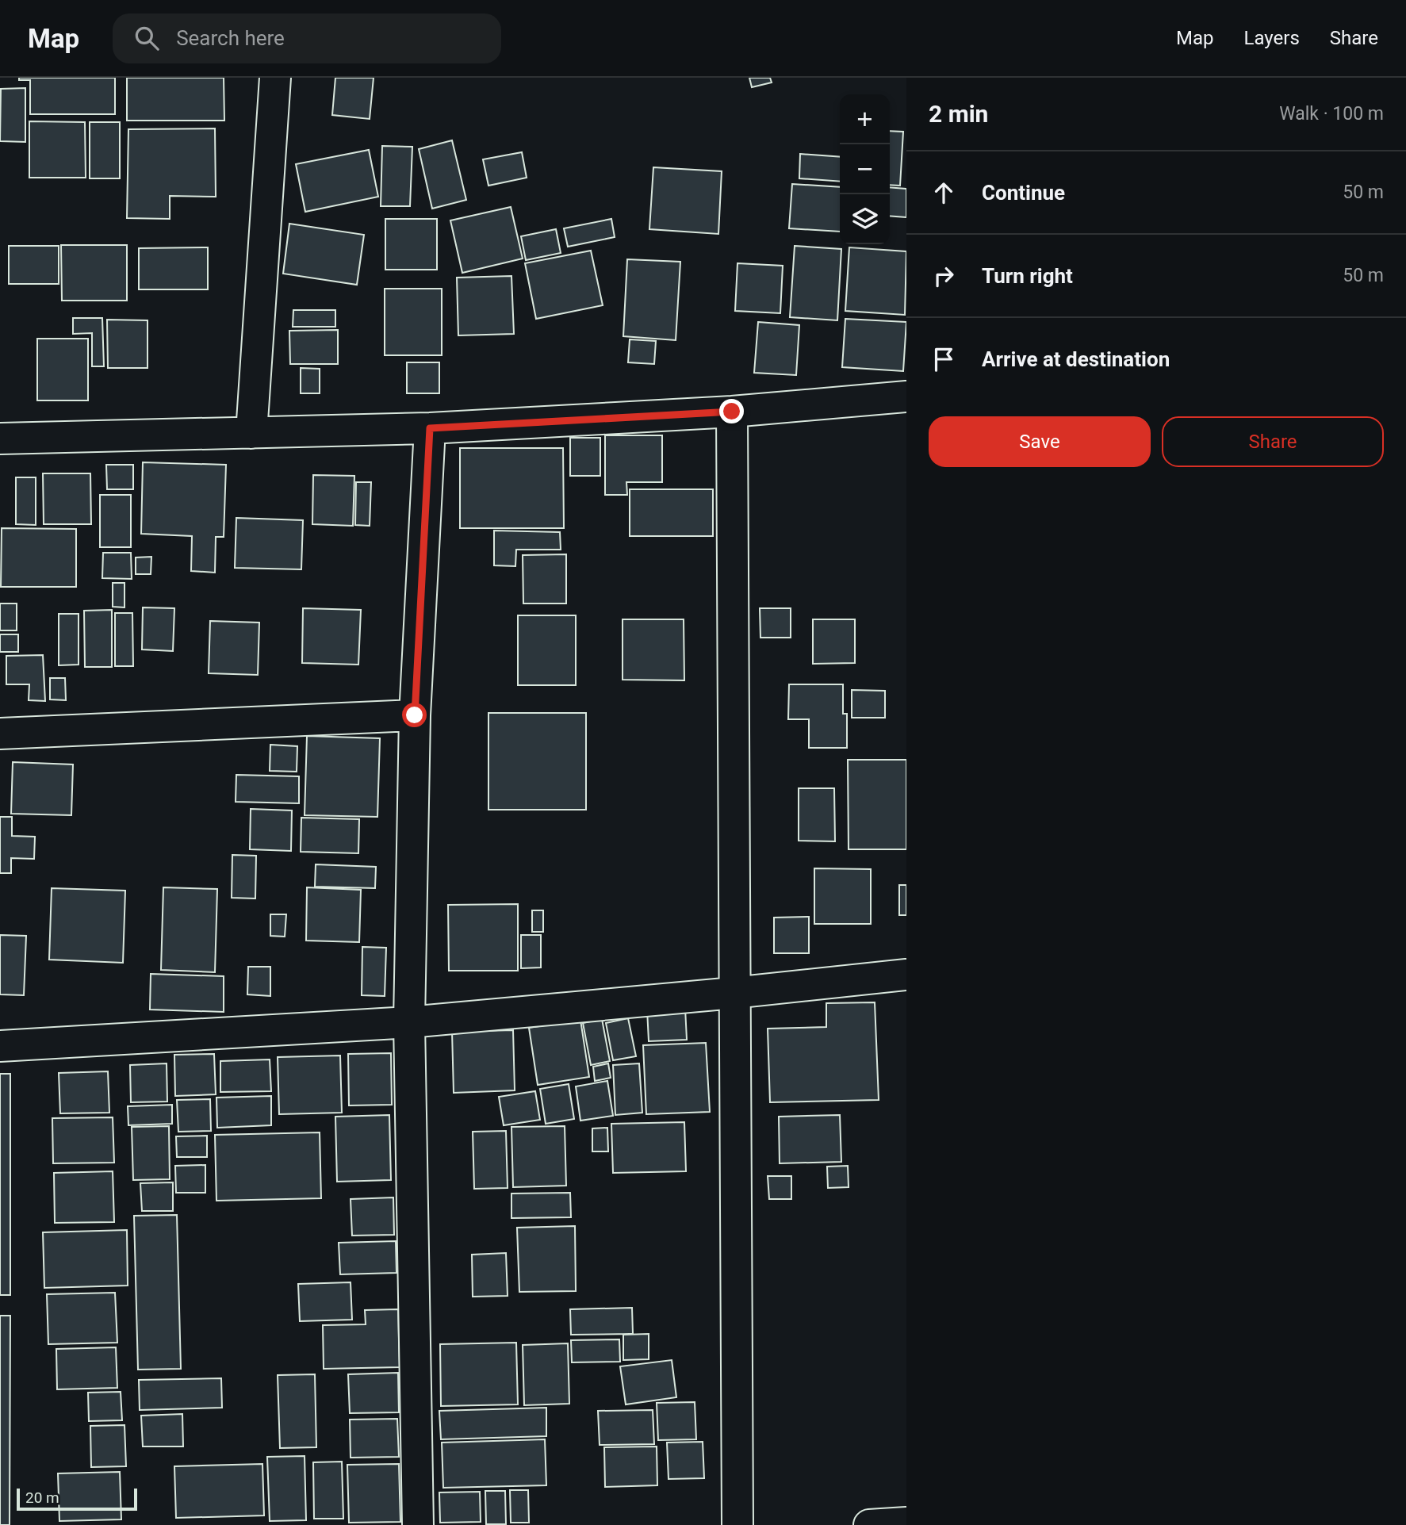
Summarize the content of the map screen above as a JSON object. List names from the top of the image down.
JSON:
{
  "scale_bar": "20 m",
  "page": {
    "header": "Map",
    "search": "Search here",
    "nav": ["Map", "Layers", "Share"],
    "heading": ["2 min", "Walk · 100 m"],
    "map_buttons": ["+", "−"],
    "list": [
      ["Continue", "50 m"],
      ["Turn right", "50 m"],
      "Arrive at destination"
    ],
    "buttons": ["Save", "Share"],
    "scale": "20 m"
  }
}
